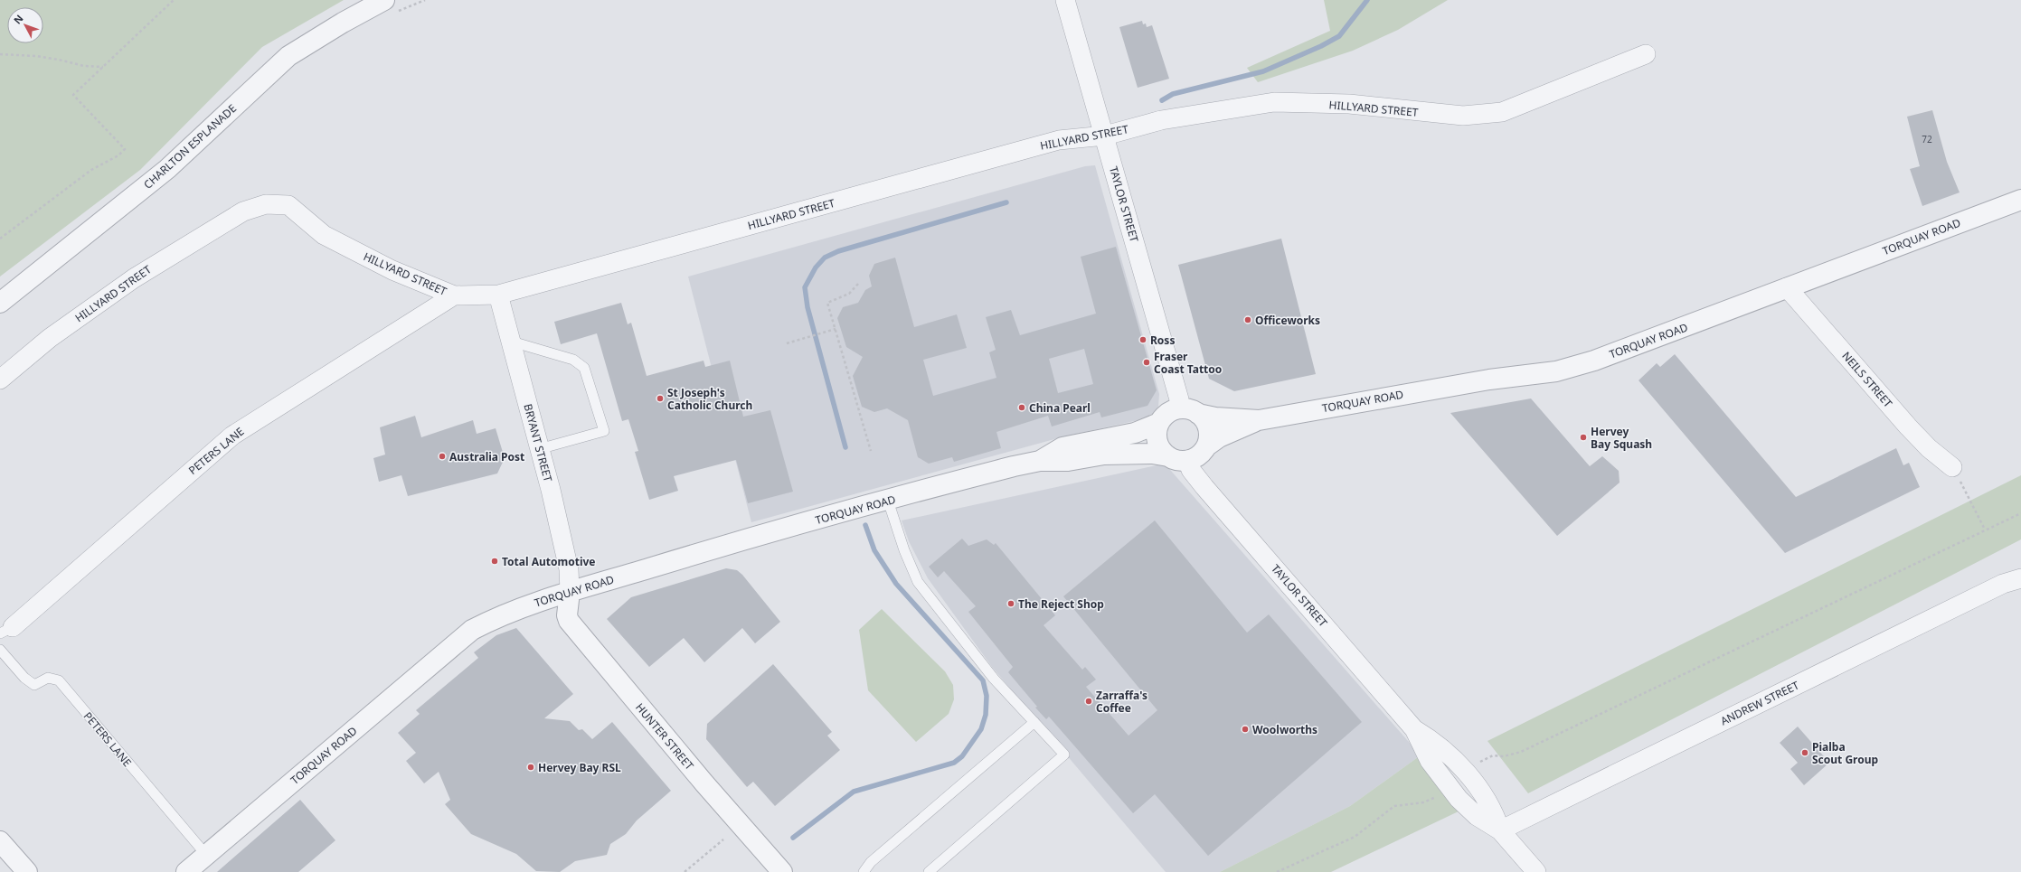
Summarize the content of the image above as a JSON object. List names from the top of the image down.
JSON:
{
  "streets": {
    "street": [
      "HILLYARD STREET",
      "CHARLTON ESPLANADE",
      "TAYLOR STREET",
      "TORQUAY ROAD",
      "NEILS STREET",
      "BRYANT STREET",
      "PETERS LANE",
      "ANDREW STREET",
      "HUNTER STREET"
    ]
  },
  "crossings": [
    ["HILLYARD STREET", "TAYLOR STREET"],
    ["HILLYARD STREET", "BRYANT STREET"],
    ["HILLYARD STREET", "PETERS LANE"],
    ["TAYLOR STREET", "TORQUAY ROAD"],
    ["TAYLOR STREET", "ANDREW STREET"],
    ["TORQUAY ROAD", "NEILS STREET"],
    ["TORQUAY ROAD", "BRYANT STREET"],
    ["TORQUAY ROAD", "PETERS LANE"],
    ["TORQUAY ROAD", "HUNTER STREET"],
    ["BRYANT STREET", "HUNTER STREET"]
  ],
  "places": [
    "Officeworks",
    "Ross",
    "Fraser Coast Tattoo",
    "St Joseph's Catholic Church",
    "China Pearl",
    "Hervey Bay Squash",
    "Australia Post",
    "Total Automotive",
    "The Reject Shop",
    "Zarraffa's Coffee",
    "Woolworths",
    "Pialba Scout Group",
    "Hervey Bay RSL"
  ],
  "house_numbers": ["72"],
  "north": "top left"
}
